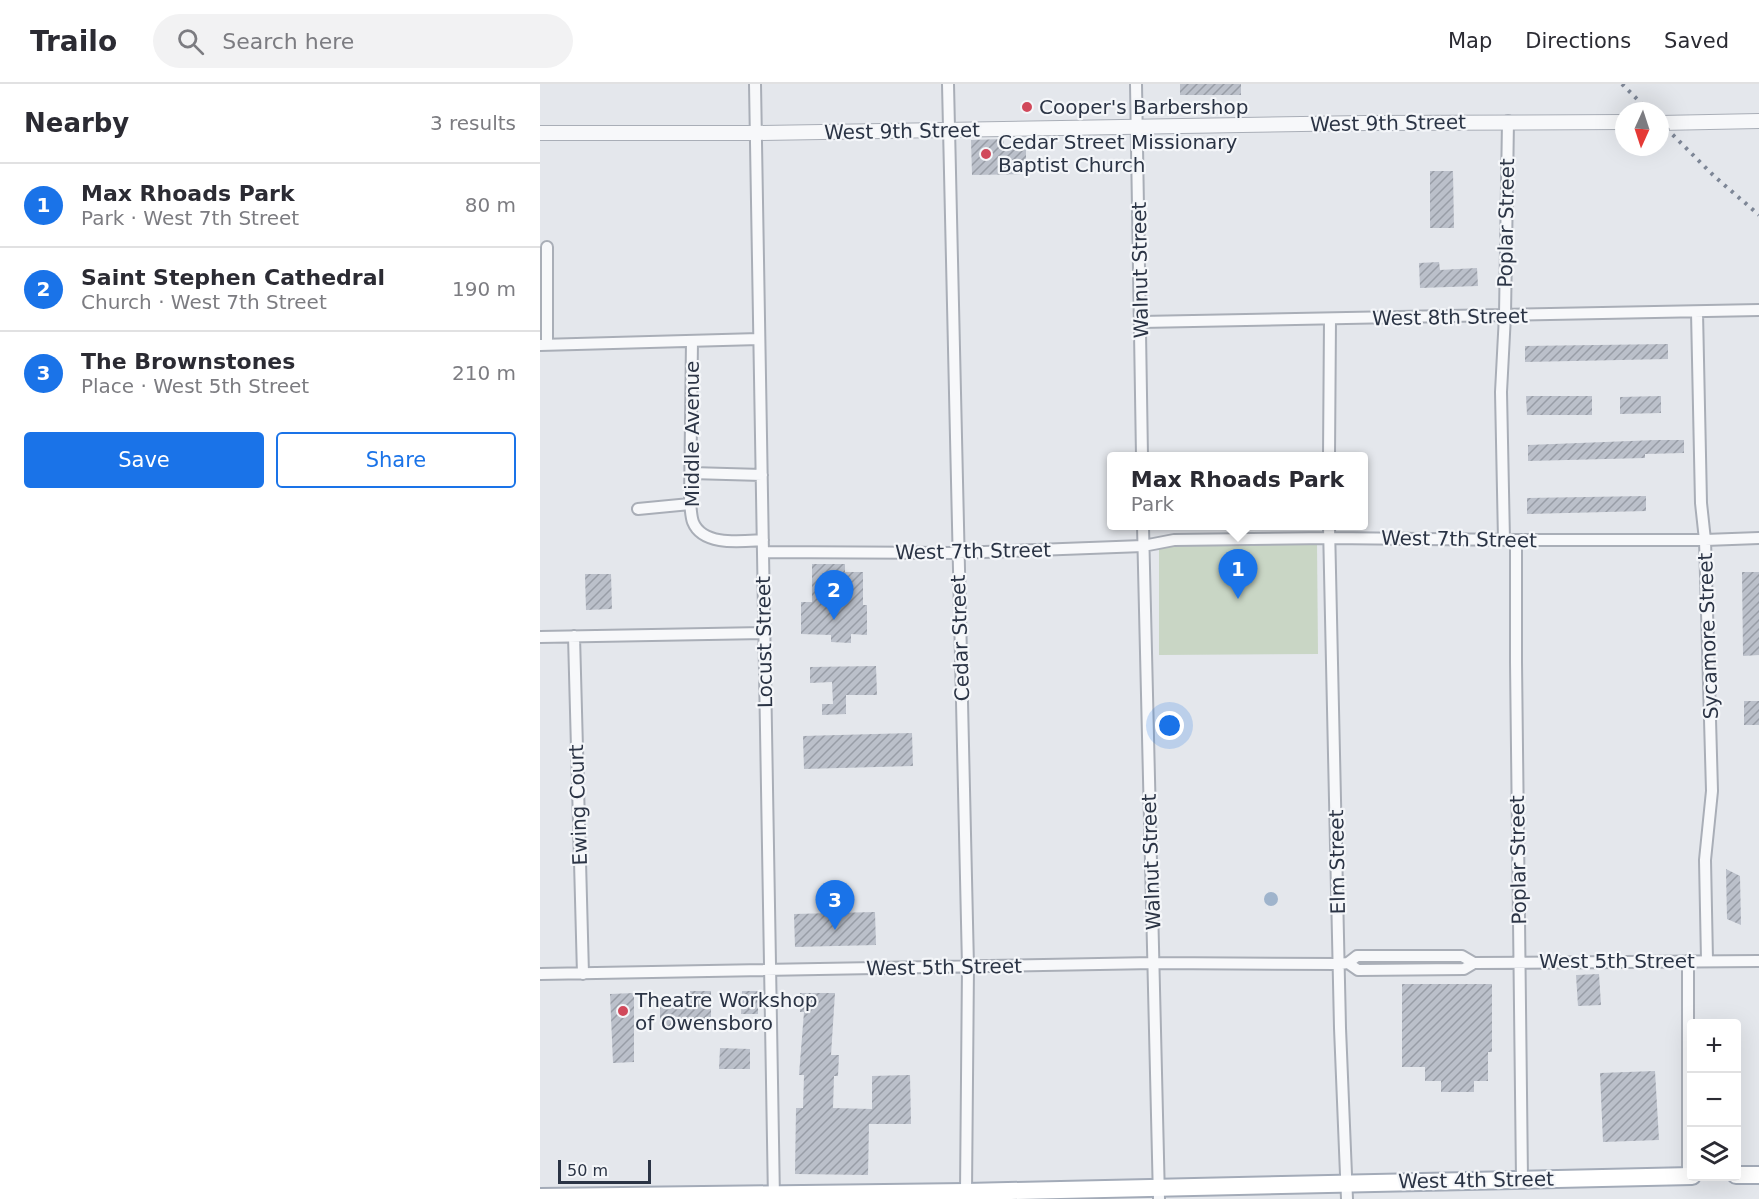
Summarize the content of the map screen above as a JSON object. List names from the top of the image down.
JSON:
{
  "streets": {
    "main road": ["West 4th Street"],
    "street": [
      "West 9th Street",
      "Poplar Street",
      "Walnut Street",
      "West 8th Street",
      "Middle Avenue",
      "West 7th Street",
      "Sycamore Street",
      "Cedar Street",
      "Locust Street",
      "Ewing Court",
      "Elm Street",
      "West 5th Street"
    ]
  },
  "crossings": [
    ["West 9th Street", "Poplar Street"],
    ["West 9th Street", "Walnut Street"],
    ["West 9th Street", "Cedar Street"],
    ["West 9th Street", "Locust Street"],
    ["Poplar Street", "West 8th Street"],
    ["Poplar Street", "West 7th Street"],
    ["Poplar Street", "West 5th Street"],
    ["Poplar Street", "West 4th Street"],
    ["Walnut Street", "West 8th Street"],
    ["Walnut Street", "West 7th Street"],
    ["Walnut Street", "West 5th Street"],
    ["Walnut Street", "West 4th Street"],
    ["West 8th Street", "Sycamore Street"],
    ["Middle Avenue", "West 7th Street"],
    ["Middle Avenue", "Locust Street"],
    ["West 7th Street", "Sycamore Street"],
    ["West 7th Street", "Cedar Street"],
    ["West 7th Street", "Locust Street"],
    ["West 7th Street", "Elm Street"],
    ["Sycamore Street", "West 5th Street"],
    ["Cedar Street", "West 5th Street"],
    ["Cedar Street", "West 4th Street"],
    ["Locust Street", "West 5th Street"],
    ["Locust Street", "West 4th Street"],
    ["Ewing Court", "West 5th Street"],
    ["Elm Street", "West 5th Street"],
    ["Elm Street", "West 4th Street"]
  ],
  "places": ["Cooper's Barbershop", "Cedar Street Missionary Baptist Church", "Theatre Workshop of Owensboro"],
  "scale_bar": "50 m",
  "north": "bottom",
  "page": {
    "header": "Trailo",
    "search": "Search here",
    "nav": ["Map", "Directions", "Saved"],
    "heading": ["Nearby", "3 results"],
    "list": [
      {
        "mark": "1",
        "name": "Max Rhoads Park",
        "note": "Park · West 7th Street",
        "value": "80 m"
      },
      {
        "mark": "2",
        "name": "Saint Stephen Cathedral",
        "note": "Church · West 7th Street",
        "value": "190 m"
      },
      {
        "mark": "3",
        "name": "The Brownstones",
        "note": "Place · West 5th Street",
        "value": "210 m"
      }
    ],
    "buttons": ["Save", "Share"],
    "popup": ["Max Rhoads Park", "Park"],
    "pins": ["1", "2", "3"],
    "map_buttons": ["+", "−"],
    "scale": "50 m"
  }
}
